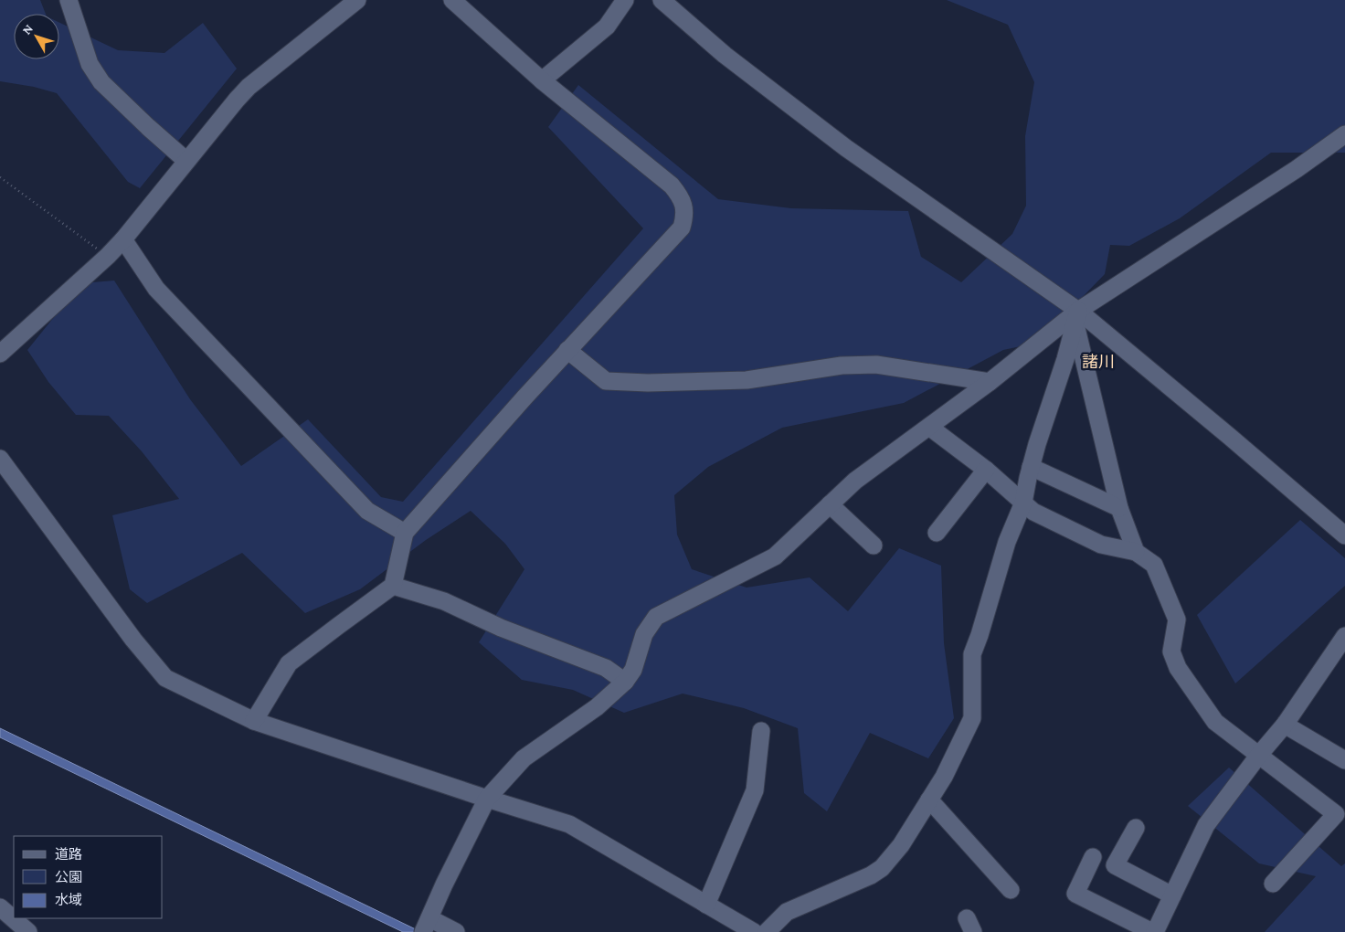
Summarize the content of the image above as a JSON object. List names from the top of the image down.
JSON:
{
  "districts": ["諸川"],
  "legend": ["道路", "公園", "水域"],
  "north": "top left"
}
